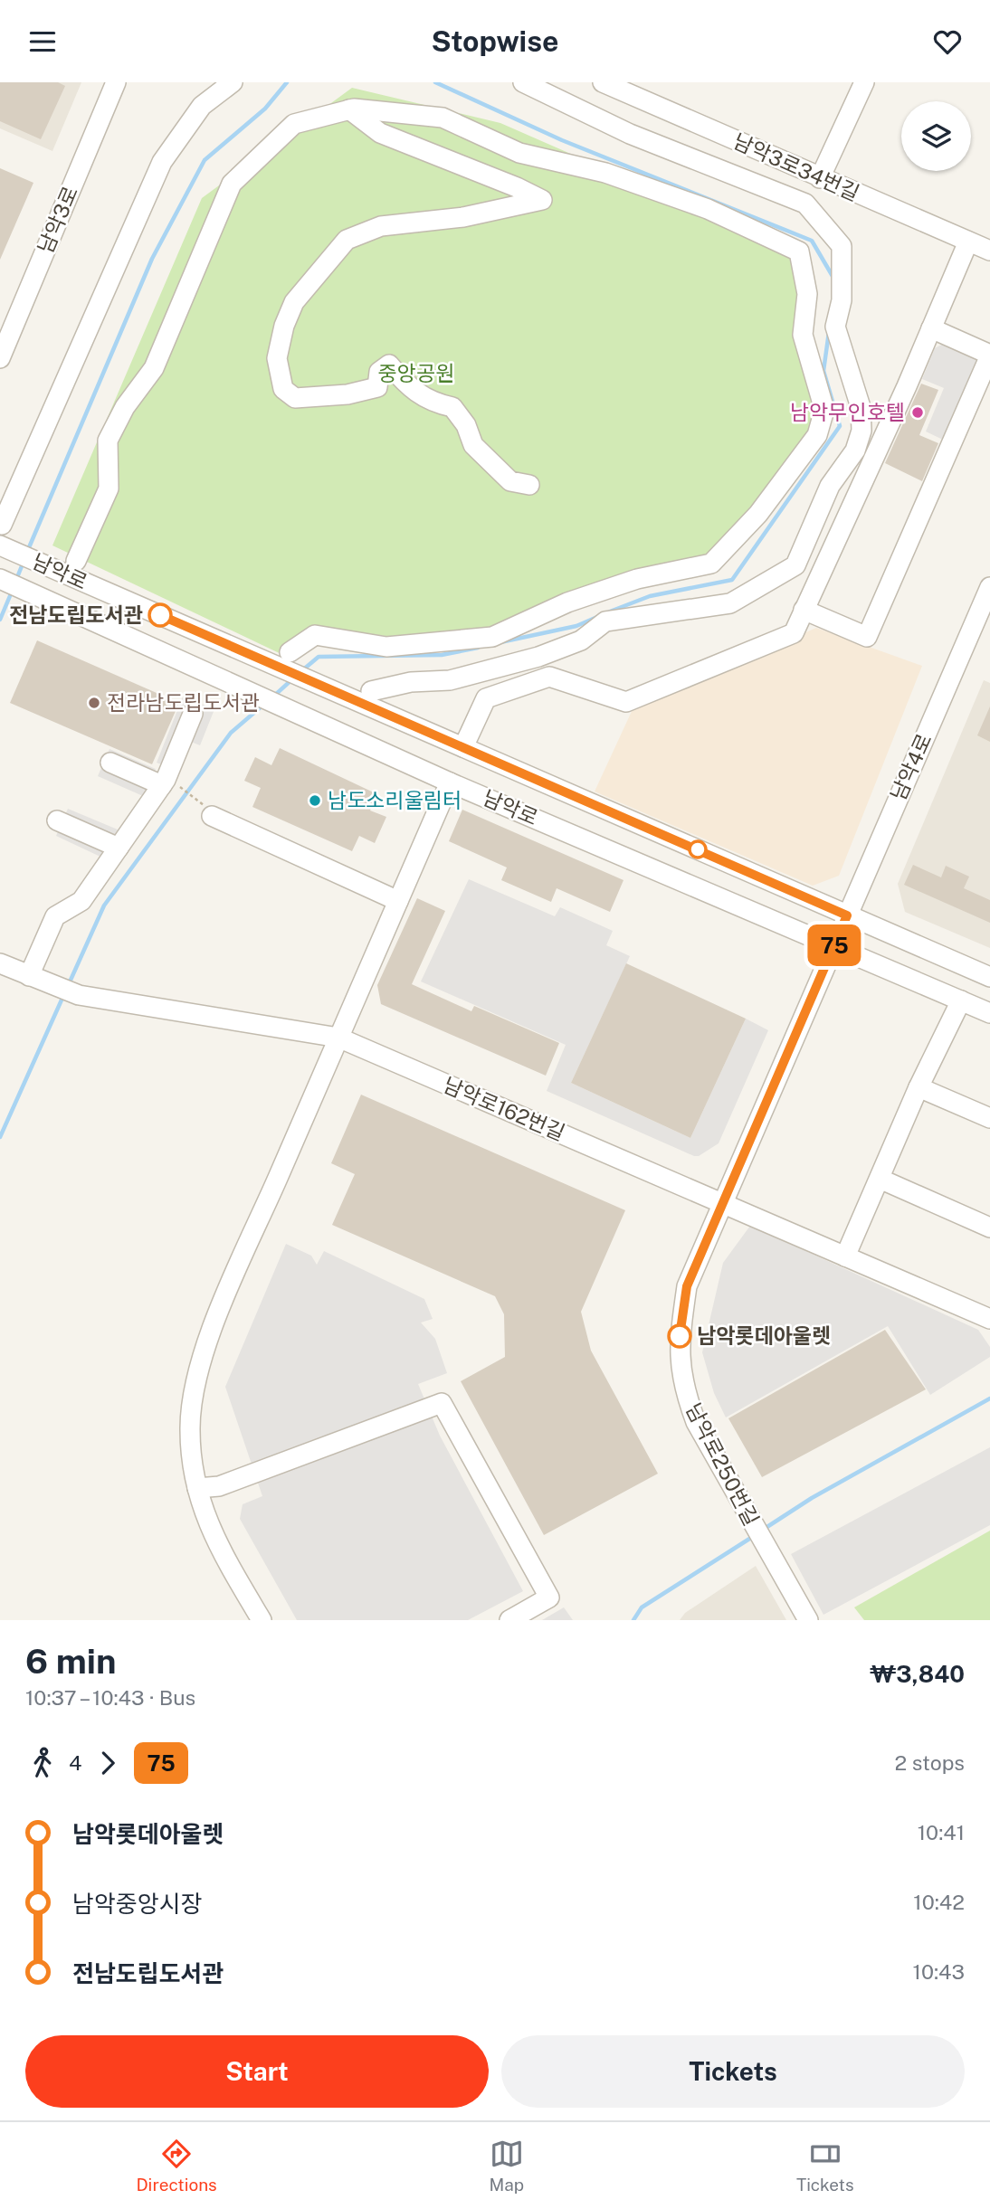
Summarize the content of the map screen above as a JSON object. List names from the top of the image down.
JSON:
{
  "streets": {
    "street": [
      "남악3로34번길",
      "남악3로",
      "남악로",
      "남악4로",
      "남악로162번길",
      "남악로250번길"
    ]
  },
  "crossings": [
    ["남악로", "남악4로"],
    ["남악로", "남악로250번길"],
    ["남악4로", "남악로250번길"],
    ["남악로162번길", "남악로250번길"]
  ],
  "parks": ["중앙공원"],
  "places": [
    "남악무인호텔",
    "전남도립도서관",
    "전라남도립도서관",
    "남도소리울림터",
    "남악롯데아울렛"
  ],
  "lines": ["bus line 75"],
  "page": {
    "header": "Stopwise",
    "on_map": "75",
    "heading": ["6 min", "10:37 – 10:43 · Bus", "₩3,840"],
    "legs": ["4", "75", "2 stops"],
    "list": [
      {
        "name": "남악롯데아울렛",
        "value": "10:41"
      },
      {
        "name": "남악중앙시장",
        "value": "10:42"
      },
      {
        "name": "전남도립도서관",
        "value": "10:43"
      }
    ],
    "buttons": ["Start", "Tickets"],
    "tabs": ["Directions", "Map", "Tickets"]
  }
}
